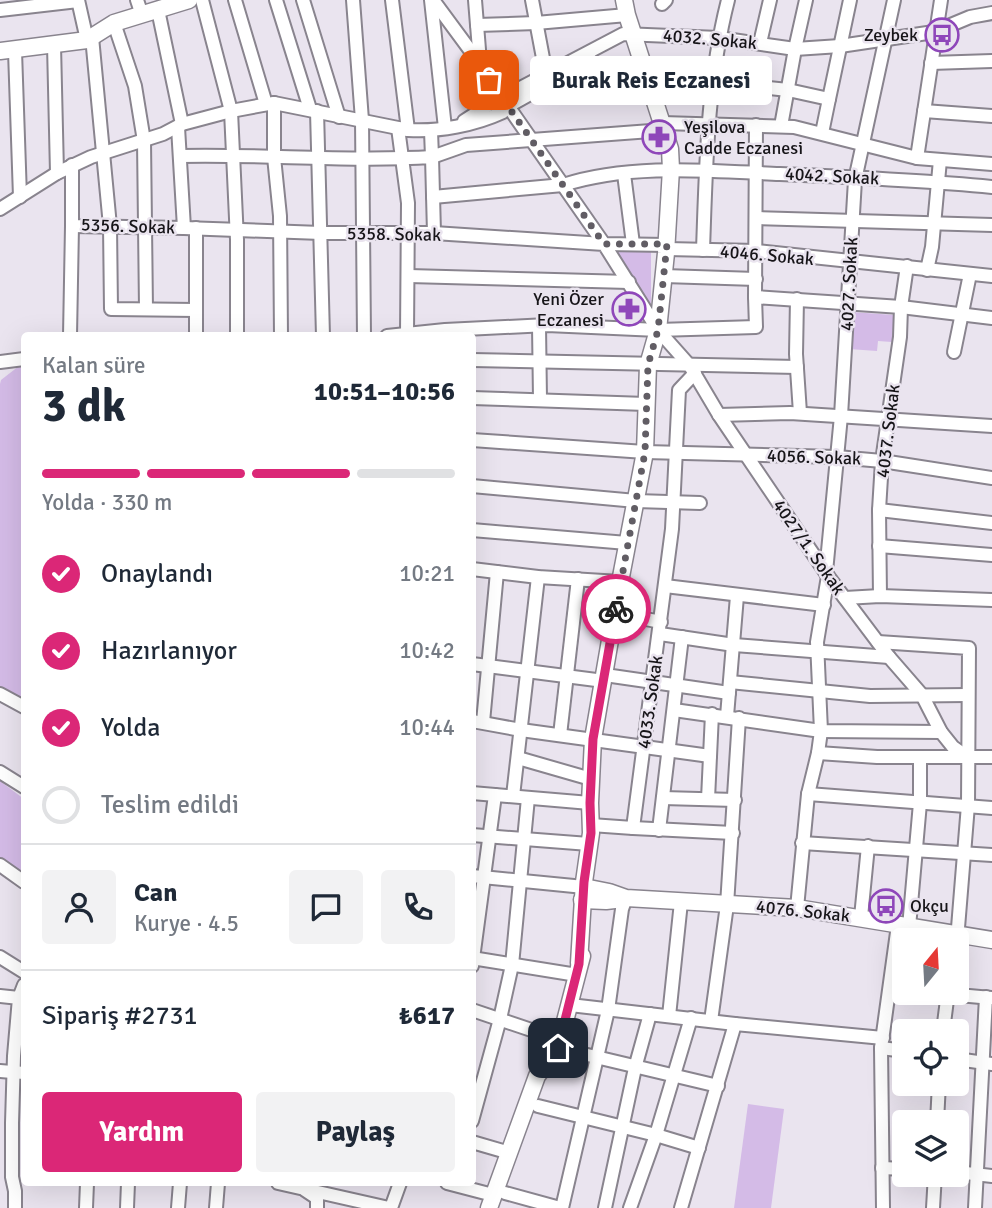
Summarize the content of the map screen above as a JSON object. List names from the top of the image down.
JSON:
{
  "streets": {
    "main road": ["4076. Sokak"],
    "street": [
      "4032. Sokak",
      "4042. Sokak",
      "5356. Sokak",
      "5358. Sokak",
      "4046. Sokak",
      "4027. Sokak",
      "4037. Sokak",
      "4056. Sokak",
      "4027/1. Sokak",
      "4033. Sokak"
    ]
  },
  "crossings": [
    ["4032. Sokak", "4027. Sokak"],
    ["4042. Sokak", "4027. Sokak"],
    ["4042. Sokak", "4027/1. Sokak"],
    ["5356. Sokak", "5358. Sokak"],
    ["5358. Sokak", "4046. Sokak"],
    ["5358. Sokak", "4027/1. Sokak"],
    ["4046. Sokak", "4027. Sokak"],
    ["4046. Sokak", "4037. Sokak"],
    ["4027. Sokak", "4056. Sokak"],
    ["4027. Sokak", "4027/1. Sokak"],
    ["4027. Sokak", "4076. Sokak"],
    ["4037. Sokak", "4056. Sokak"],
    ["4056. Sokak", "4027/1. Sokak"],
    ["4056. Sokak", "4033. Sokak"],
    ["4027/1. Sokak", "4033. Sokak"]
  ],
  "places": {
    "bus stop": ["Zeybek", "Okçu"],
    "other": ["Burak Reis Eczanesi"],
    "pharmacy": ["Yeşilova Cadde Eczanesi", "Yeni Özer Eczanesi"]
  },
  "north": "top",
  "page": {
    "bubble": "Burak Reis Eczanesi",
    "heading": ["3 dk", "Kalan süre", "10:51–10:56"],
    "panel": [
      "Can",
      "Kurye · 4.5",
      "Sipariş #2731",
      "₺617"
    ],
    "bar": "Yolda · 330 m",
    "list": [
      ["Onaylandı", "10:21"],
      ["Hazırlanıyor", "10:42"],
      ["Yolda", "10:44"],
      "Teslim edildi"
    ],
    "buttons": ["Yardım", "Paylaş"]
  }
}
